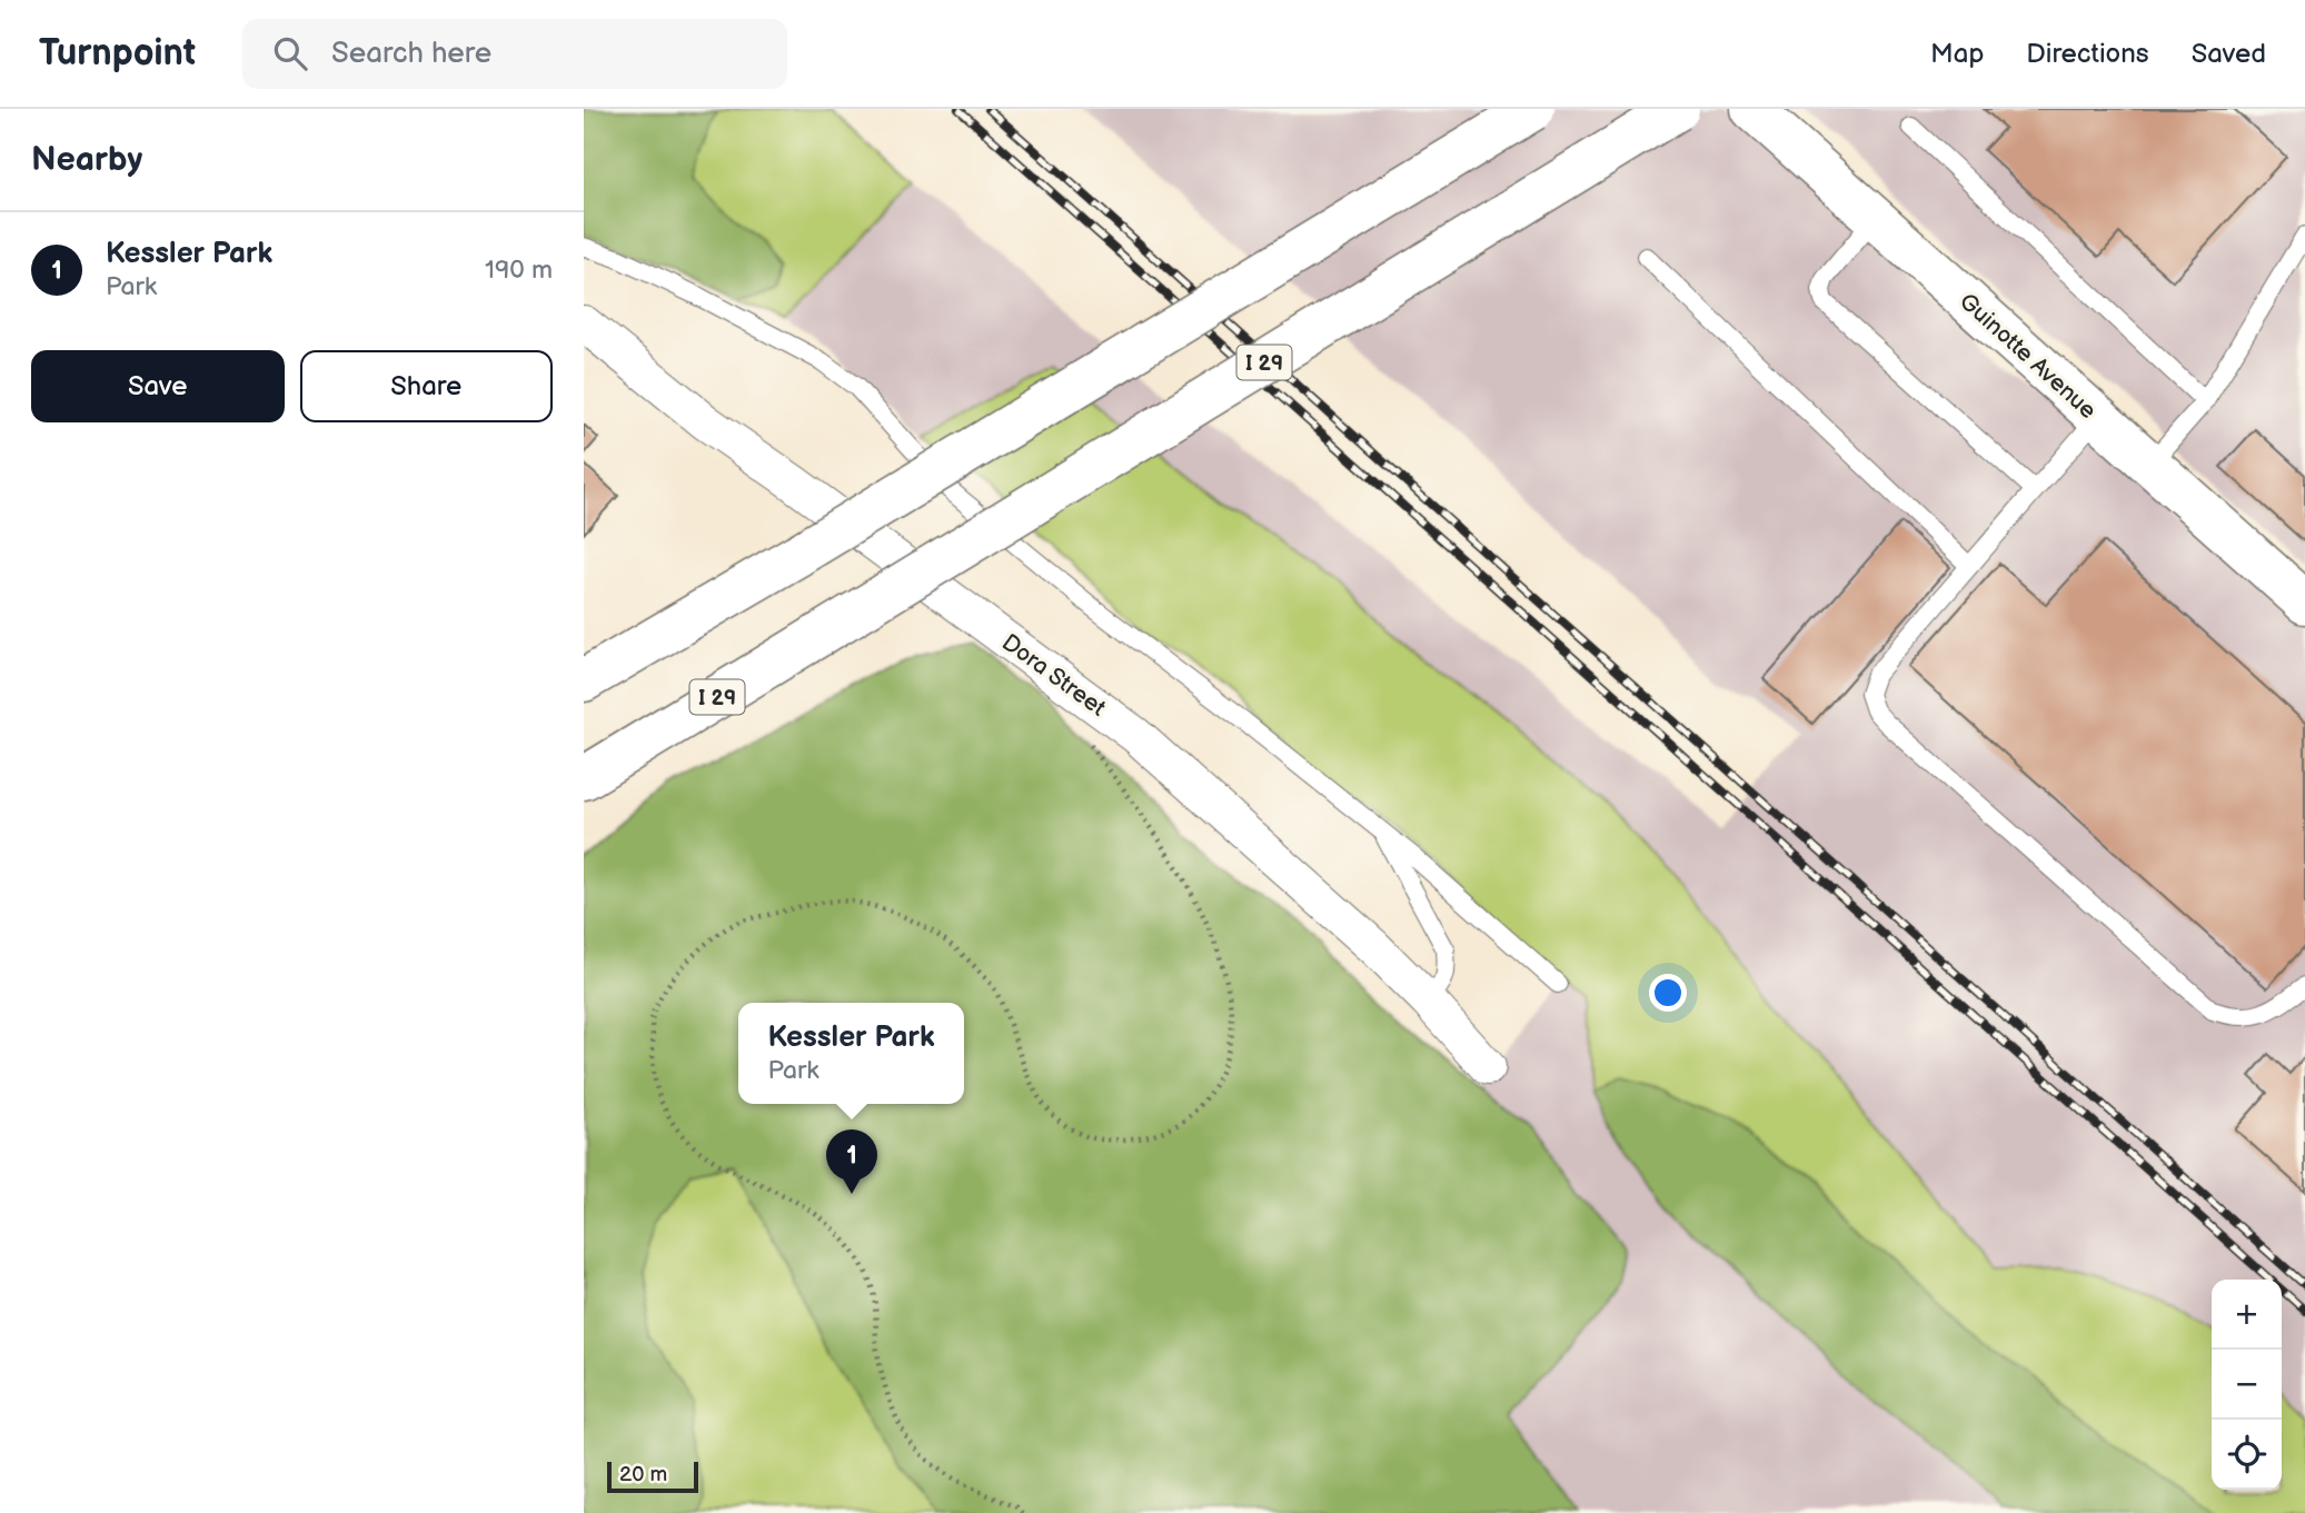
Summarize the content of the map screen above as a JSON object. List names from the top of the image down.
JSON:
{
  "streets": {
    "main road": ["Guinotte Avenue", "I 29"],
    "street": ["Dora Street"]
  },
  "scale_bar": "20 m",
  "page": {
    "header": "Turnpoint",
    "search": "Search here",
    "nav": ["Map", "Directions", "Saved"],
    "heading": "Nearby",
    "list": [
      {
        "mark": "1",
        "name": "Kessler Park",
        "note": "Park",
        "value": "190 m"
      }
    ],
    "buttons": ["Save", "Share"],
    "popup": ["Kessler Park", "Park"],
    "pins": "1",
    "map_buttons": ["+", "−"],
    "scale": "20 m"
  }
}
